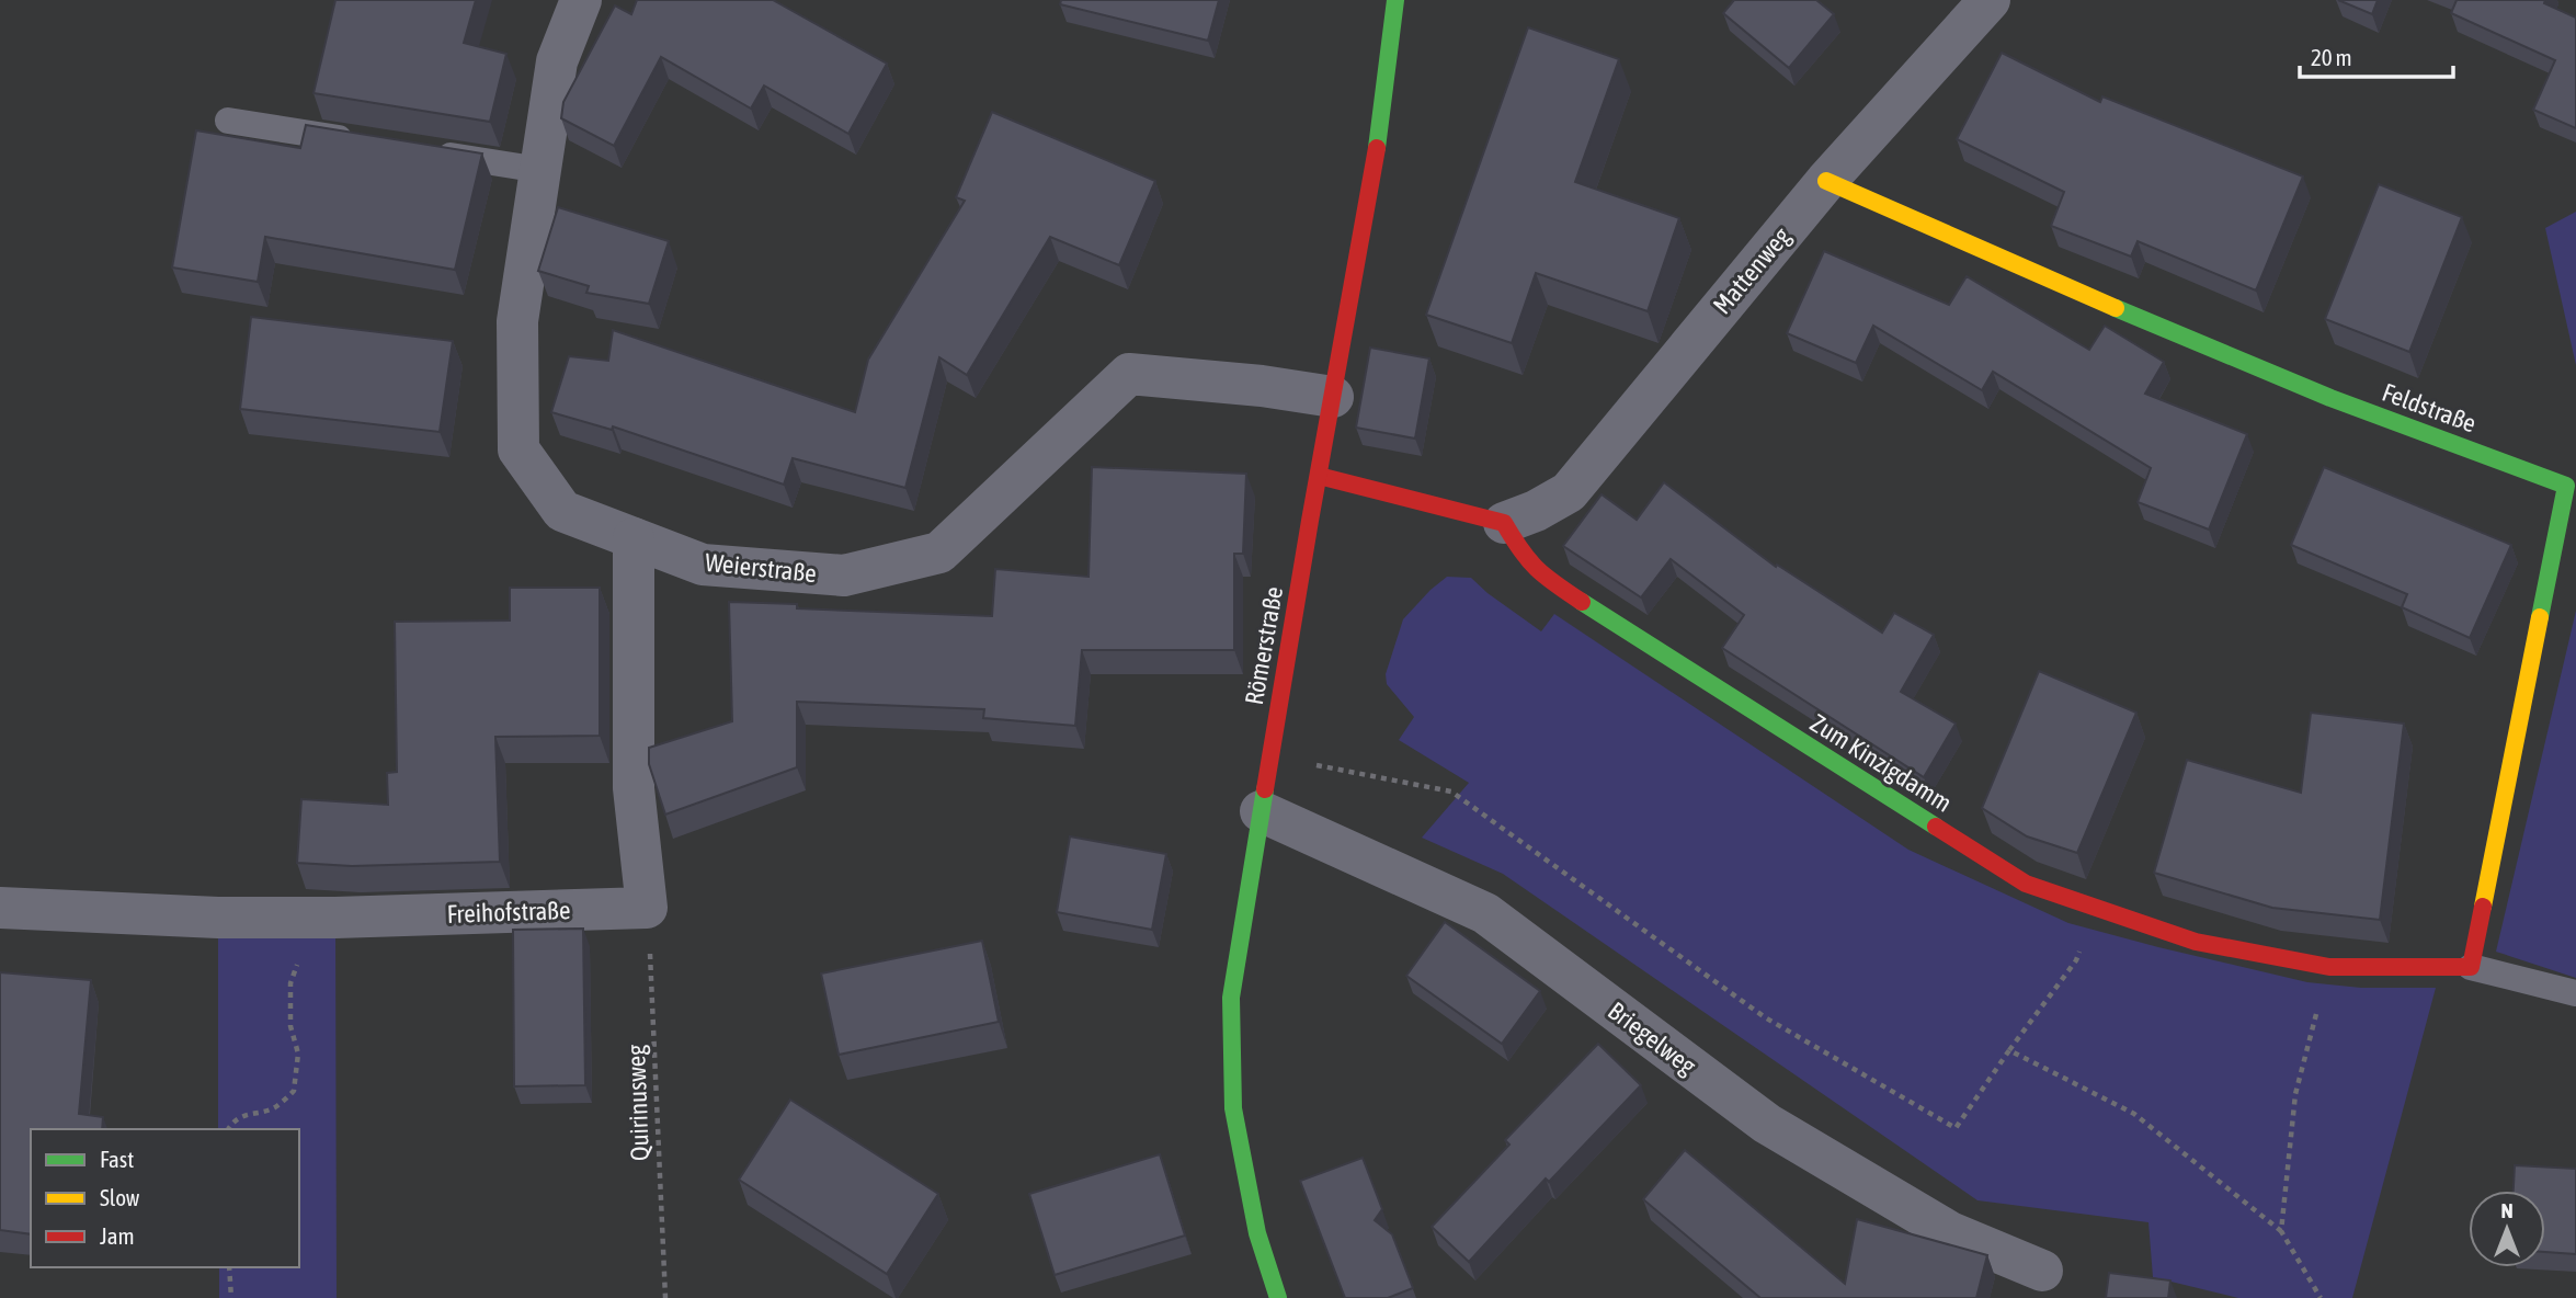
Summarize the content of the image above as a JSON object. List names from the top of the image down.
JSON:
{
  "streets": {
    "street": [
      "Mattenweg",
      "Feldstraße",
      "Weierstraße",
      "Römerstraße",
      "Zum Kinzigdamm",
      "Freihofstraße",
      "Briegelweg"
    ],
    "path": ["Quirinusweg"]
  },
  "crossings": [
    ["Mattenweg", "Feldstraße"],
    ["Mattenweg", "Zum Kinzigdamm"],
    ["Feldstraße", "Zum Kinzigdamm"],
    ["Weierstraße", "Römerstraße"],
    ["Römerstraße", "Briegelweg"],
    ["Freihofstraße", "Quirinusweg"]
  ],
  "legend": ["Fast", "Slow", "Jam"],
  "scale_bar": "20 m",
  "north": "top"
}
